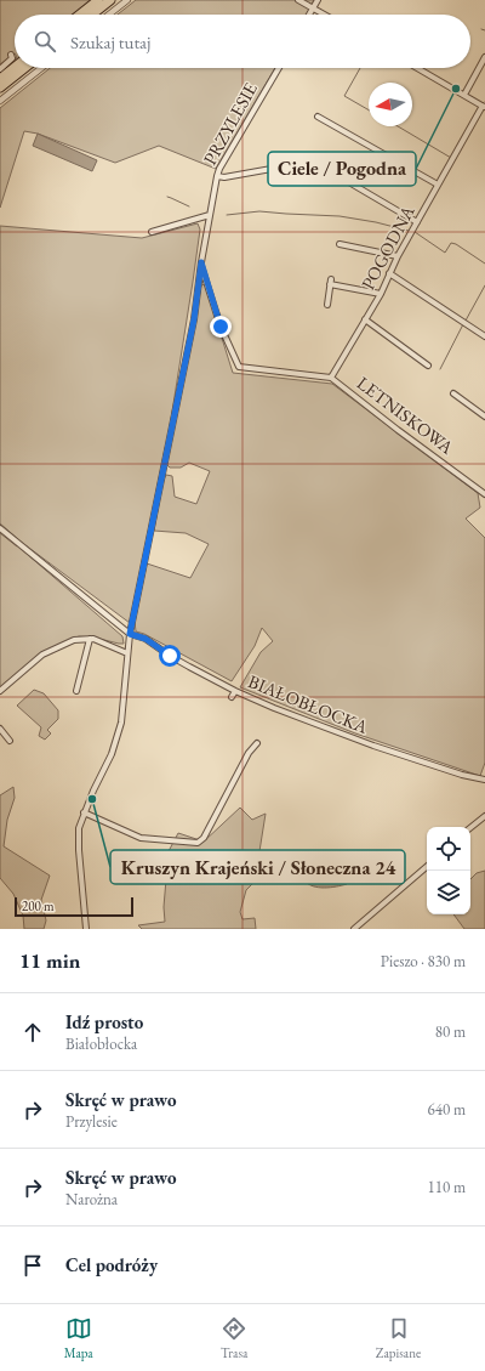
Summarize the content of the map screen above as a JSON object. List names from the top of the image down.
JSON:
{
  "streets": {
    "street": [
      "PRZYLESIE",
      "POGODNA",
      "LETNISKOWA",
      "BIAŁOBŁOCKA"
    ]
  },
  "crossings": [
    ["PRZYLESIE", "BIAŁOBŁOCKA"],
    ["POGODNA", "LETNISKOWA"]
  ],
  "places": ["Ciele / Pogodna", "Kruszyn Krajeński / Słoneczna 24"],
  "scale_bar": "200 m",
  "north": "left",
  "page": {
    "search": "Szukaj tutaj",
    "scale": "200 m",
    "heading": ["11 min", "Pieszo · 830 m"],
    "list": [
      ["Idź prosto", "Białobłocka", "80 m"],
      ["Skręć w prawo", "Przylesie", "640 m"],
      ["Skręć w prawo", "Narożna", "110 m"],
      "Cel podróży"
    ],
    "nav": ["Mapa", "Trasa", "Zapisane"]
  }
}
